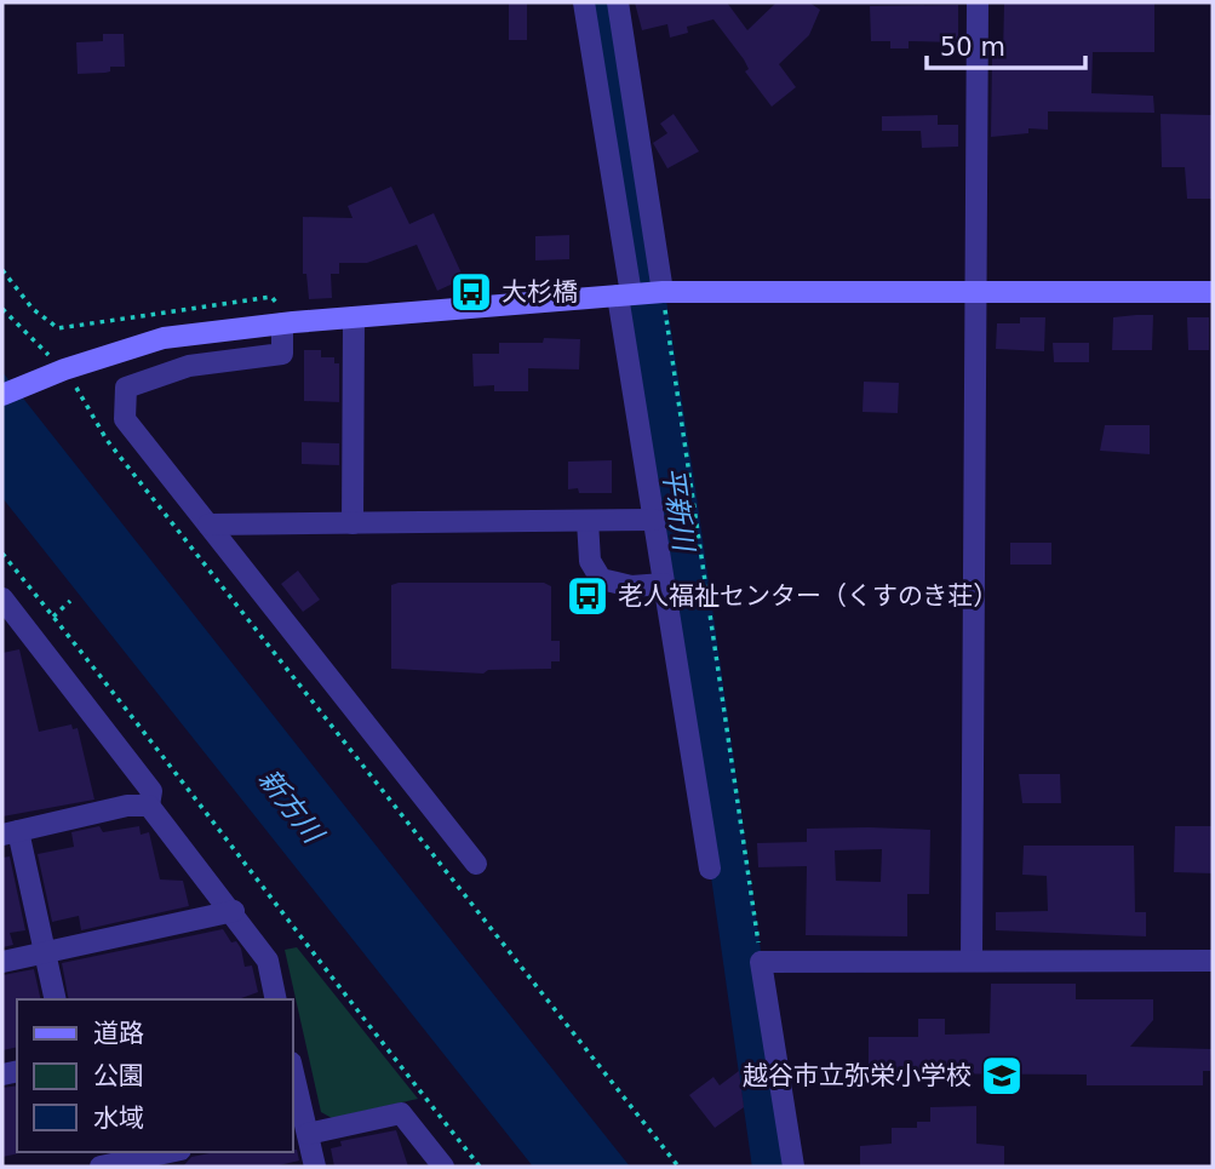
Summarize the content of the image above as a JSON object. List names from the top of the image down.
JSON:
{
  "water": ["平新川", "新方川"],
  "places": {
    "bus stop": ["大杉橋", "老人福祉センター（くすのき荘）"],
    "school or university": ["越谷市立弥栄小学校"]
  },
  "legend": ["道路", "公園", "水域"],
  "scale_bar": "50 m"
}
